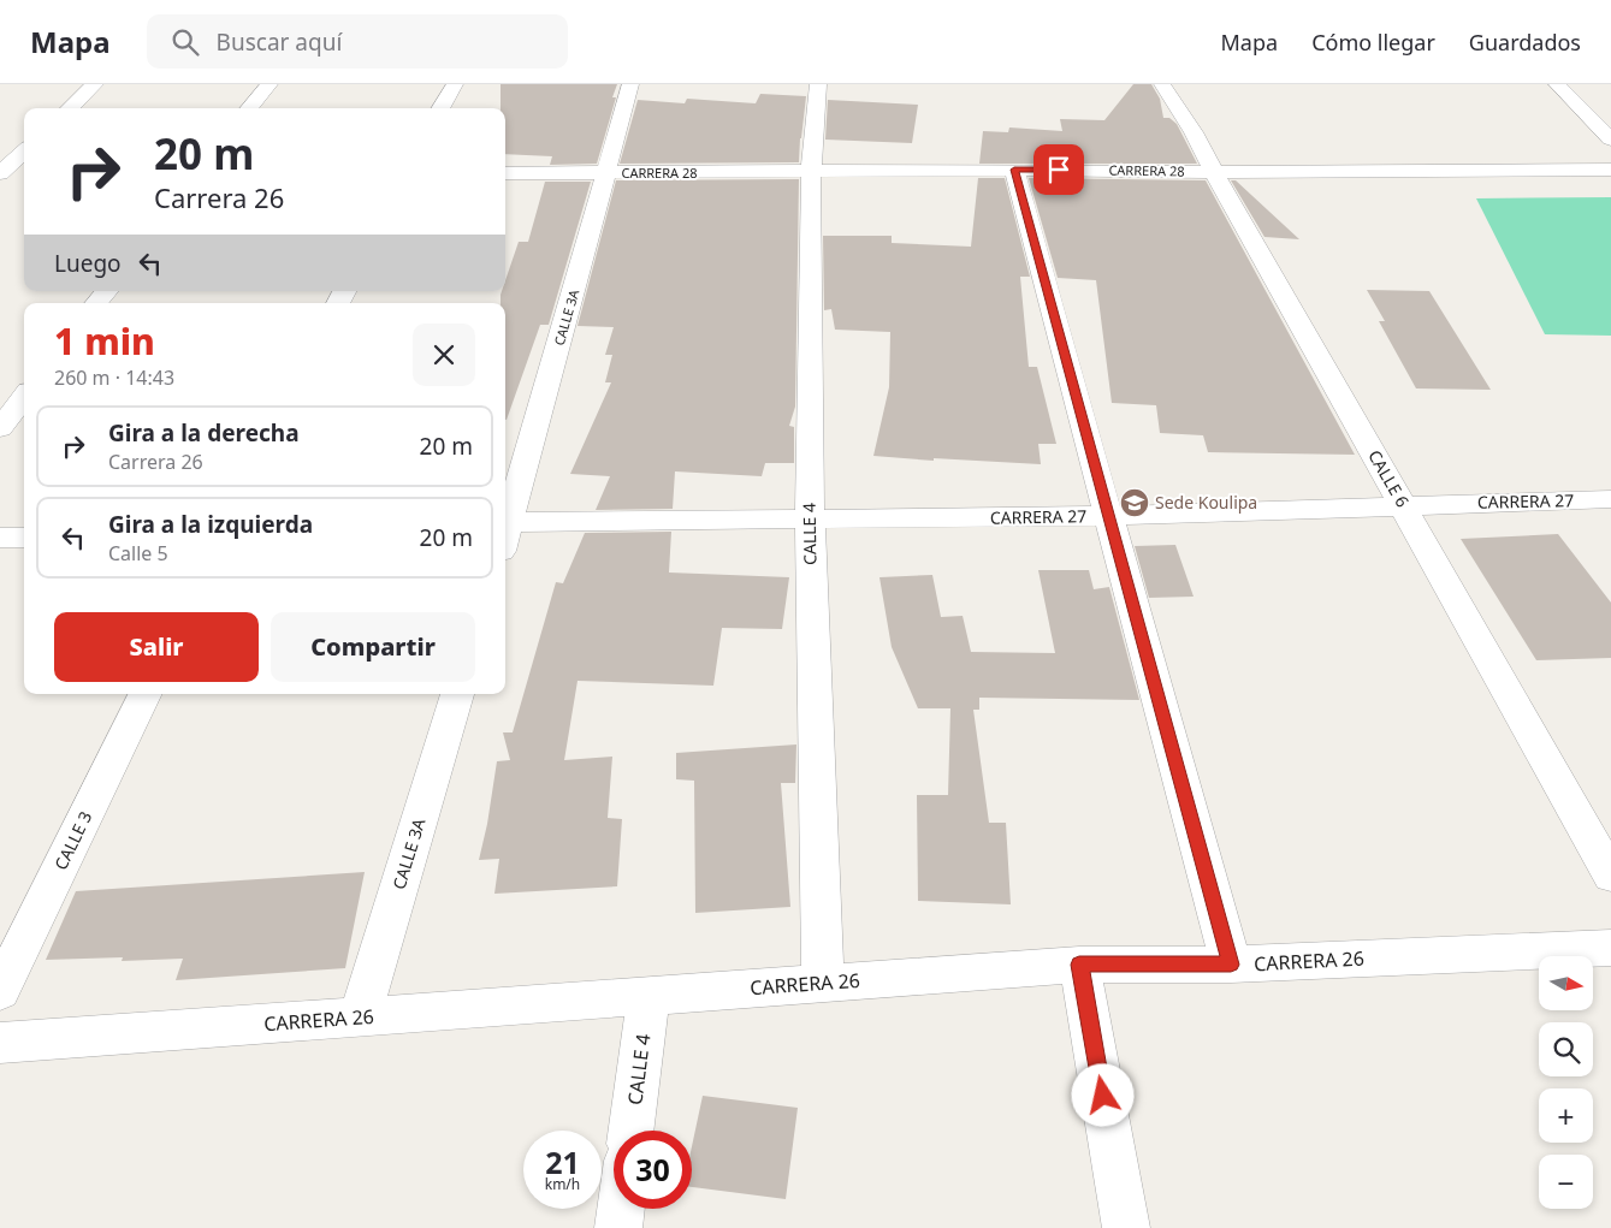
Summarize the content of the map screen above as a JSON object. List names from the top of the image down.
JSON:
{
  "streets": {
    "street": [
      "CARRERA 28",
      "CALLE 3A",
      "CALLE 6",
      "CARRERA 27",
      "CALLE 4",
      "CALLE 3",
      "CARRERA 26"
    ]
  },
  "crossings": [
    ["CARRERA 28", "CALLE 3A"],
    ["CARRERA 28", "CALLE 6"],
    ["CARRERA 28", "CALLE 4"],
    ["CALLE 3A", "CARRERA 27"],
    ["CALLE 3A", "CARRERA 26"],
    ["CALLE 6", "CARRERA 27"],
    ["CARRERA 27", "CALLE 4"],
    ["CALLE 4", "CARRERA 26"]
  ],
  "places": {
    "school or university": ["Sede Koulipa"]
  },
  "north": "right",
  "page": {
    "header": "Mapa",
    "search": "Buscar aquí",
    "nav": ["Mapa", "Cómo llegar", "Guardados"],
    "turn": ["20 m", "Carrera 26"],
    "then": "Luego",
    "heading": ["1 min", "260 m · 14:43"],
    "list": [
      {
        "name": "Gira a la derecha",
        "note": "Carrera 26",
        "value": "20 m"
      },
      {
        "name": "Gira a la izquierda",
        "note": "Calle 5",
        "value": "20 m"
      }
    ],
    "buttons": ["Salir", "Compartir"],
    "map_buttons": ["+", "−"],
    "speed": "21 km/h",
    "limit": "30"
  }
}
